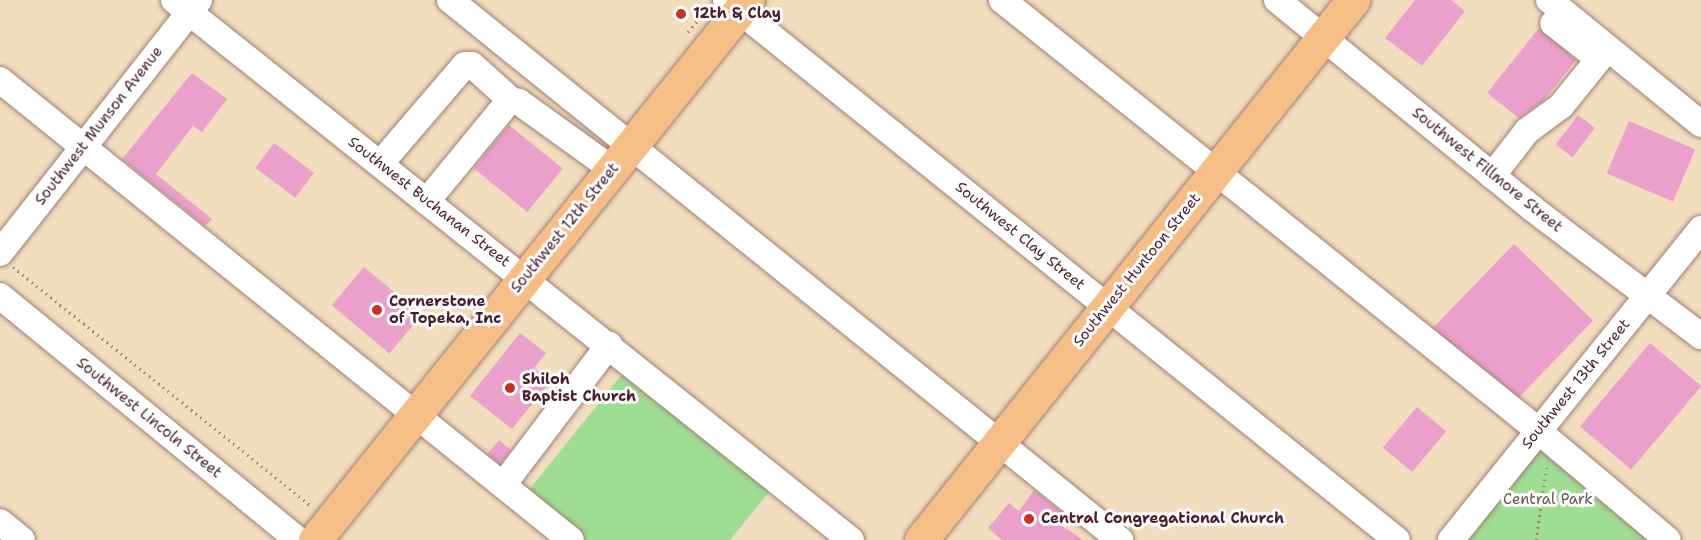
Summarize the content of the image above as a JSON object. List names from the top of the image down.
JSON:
{
  "streets": {
    "main road": ["Southwest 12th Street", "Southwest Huntoon Street"],
    "street": [
      "Southwest Munson Avenue",
      "Southwest Fillmore Street",
      "Southwest Buchanan Street",
      "Southwest Clay Street",
      "Southwest 13th Street",
      "Southwest Lincoln Street"
    ]
  },
  "crossings": [
    ["Southwest Munson Avenue", "Southwest Buchanan Street"],
    ["Southwest Fillmore Street", "Southwest Huntoon Street"],
    ["Southwest Fillmore Street", "Southwest 13th Street"],
    ["Southwest Buchanan Street", "Southwest 12th Street"],
    ["Southwest 12th Street", "Southwest Clay Street"],
    ["Southwest Clay Street", "Southwest Huntoon Street"]
  ],
  "parks": ["Central Park"],
  "places": [
    "12th & Clay",
    "Cornerstone of Topeka, Inc",
    "Shiloh Baptist Church",
    "Central Congregational Church"
  ]
}
